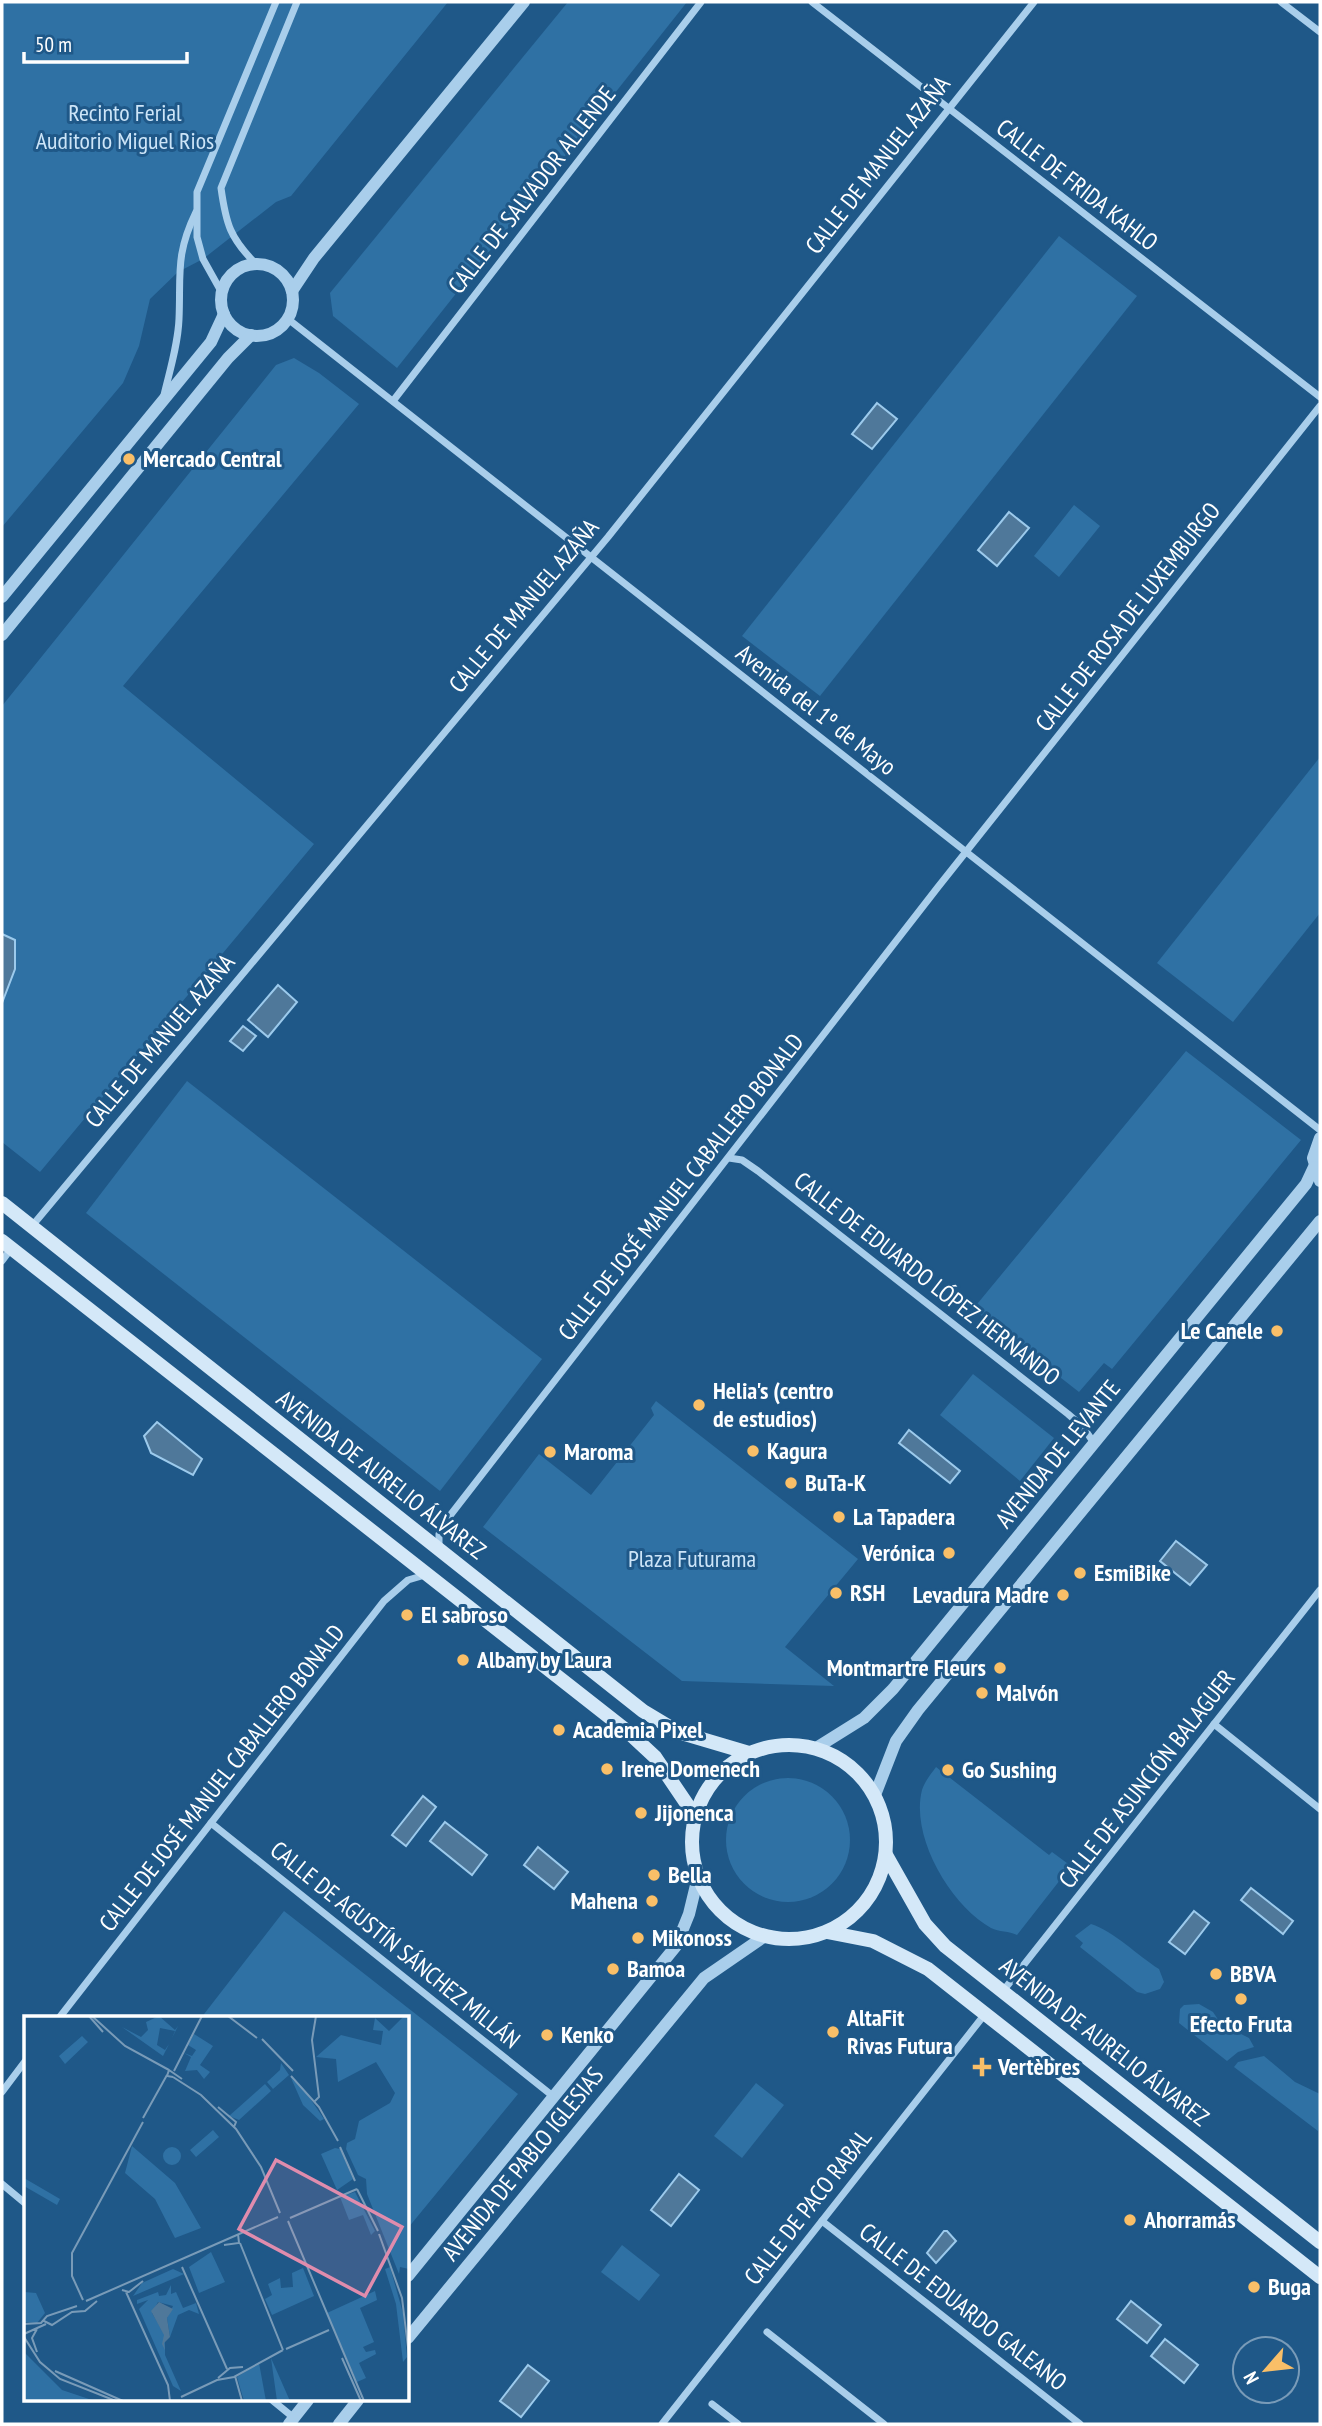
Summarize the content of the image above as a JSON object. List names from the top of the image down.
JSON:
{
  "streets": {
    "main road": ["AVENIDA DE AURELIO ÁLVAREZ"],
    "street": [
      "CALLE DE MANUEL AZAÑA",
      "CALLE DE FRIDA KAHLO",
      "CALLE DE SALVADOR ALLENDE",
      "CALLE DE ROSA DE LUXEMBURGO",
      "Avenida del 1º de Mayo",
      "CALLE DE JOSÉ MANUEL CABALLERO BONALD",
      "CALLE DE EDUARDO LÓPEZ HERNANDO",
      "AVENIDA DE LEVANTE",
      "CALLE DE ASUNCIÓN BALAGUER",
      "CALLE DE AGUSTÍN SÁNCHEZ MILLÁN",
      "AVENIDA DE PABLO IGLESIAS",
      "CALLE DE PACO RABAL",
      "CALLE DE EDUARDO GALEANO"
    ]
  },
  "crossings": [
    ["CALLE DE MANUEL AZAÑA", "CALLE DE FRIDA KAHLO"],
    ["CALLE DE MANUEL AZAÑA", "Avenida del 1º de Mayo"],
    ["CALLE DE MANUEL AZAÑA", "AVENIDA DE AURELIO ÁLVAREZ"],
    ["CALLE DE SALVADOR ALLENDE", "Avenida del 1º de Mayo"],
    ["CALLE DE ROSA DE LUXEMBURGO", "Avenida del 1º de Mayo"],
    ["CALLE DE ROSA DE LUXEMBURGO", "CALLE DE JOSÉ MANUEL CABALLERO BONALD"],
    ["Avenida del 1º de Mayo", "CALLE DE JOSÉ MANUEL CABALLERO BONALD"],
    ["CALLE DE JOSÉ MANUEL CABALLERO BONALD", "CALLE DE EDUARDO LÓPEZ HERNANDO"],
    ["CALLE DE JOSÉ MANUEL CABALLERO BONALD", "AVENIDA DE AURELIO ÁLVAREZ"],
    ["CALLE DE JOSÉ MANUEL CABALLERO BONALD", "CALLE DE AGUSTÍN SÁNCHEZ MILLÁN"],
    ["CALLE DE EDUARDO LÓPEZ HERNANDO", "AVENIDA DE LEVANTE"],
    ["AVENIDA DE LEVANTE", "AVENIDA DE AURELIO ÁLVAREZ"],
    ["AVENIDA DE LEVANTE", "AVENIDA DE PABLO IGLESIAS"],
    ["AVENIDA DE AURELIO ÁLVAREZ", "CALLE DE ASUNCIÓN BALAGUER"],
    ["AVENIDA DE AURELIO ÁLVAREZ", "AVENIDA DE PABLO IGLESIAS"],
    ["CALLE DE AGUSTÍN SÁNCHEZ MILLÁN", "AVENIDA DE PABLO IGLESIAS"],
    ["CALLE DE PACO RABAL", "CALLE DE EDUARDO GALEANO"]
  ],
  "parks": ["Recinto Ferial Auditorio Miguel Rios", "Plaza Futurama"],
  "places": {
    "other": [
      "Mercado Central",
      "Le Canele",
      "Helia's (centro de estudios)",
      "Kagura",
      "Maroma",
      "BuTa-K",
      "La Tapadera",
      "Verónica",
      "EsmiBike",
      "RSH",
      "Levadura Madre",
      "El sabroso",
      "Albany by Laura",
      "Montmartre Fleurs",
      "Malvón",
      "Academia Pixel",
      "Irene Domenech",
      "Go Sushing",
      "Jijonenca",
      "Bella",
      "Mahena",
      "Mikonoss",
      "Bamoa",
      "BBVA",
      "Efecto Fruta",
      "AltaFit Rivas Futura",
      "Kenko",
      "Ahorramás",
      "Buga"
    ],
    "health": ["Vertèbres"]
  },
  "scale_bar": "50 m",
  "north": "bottom left"
}
